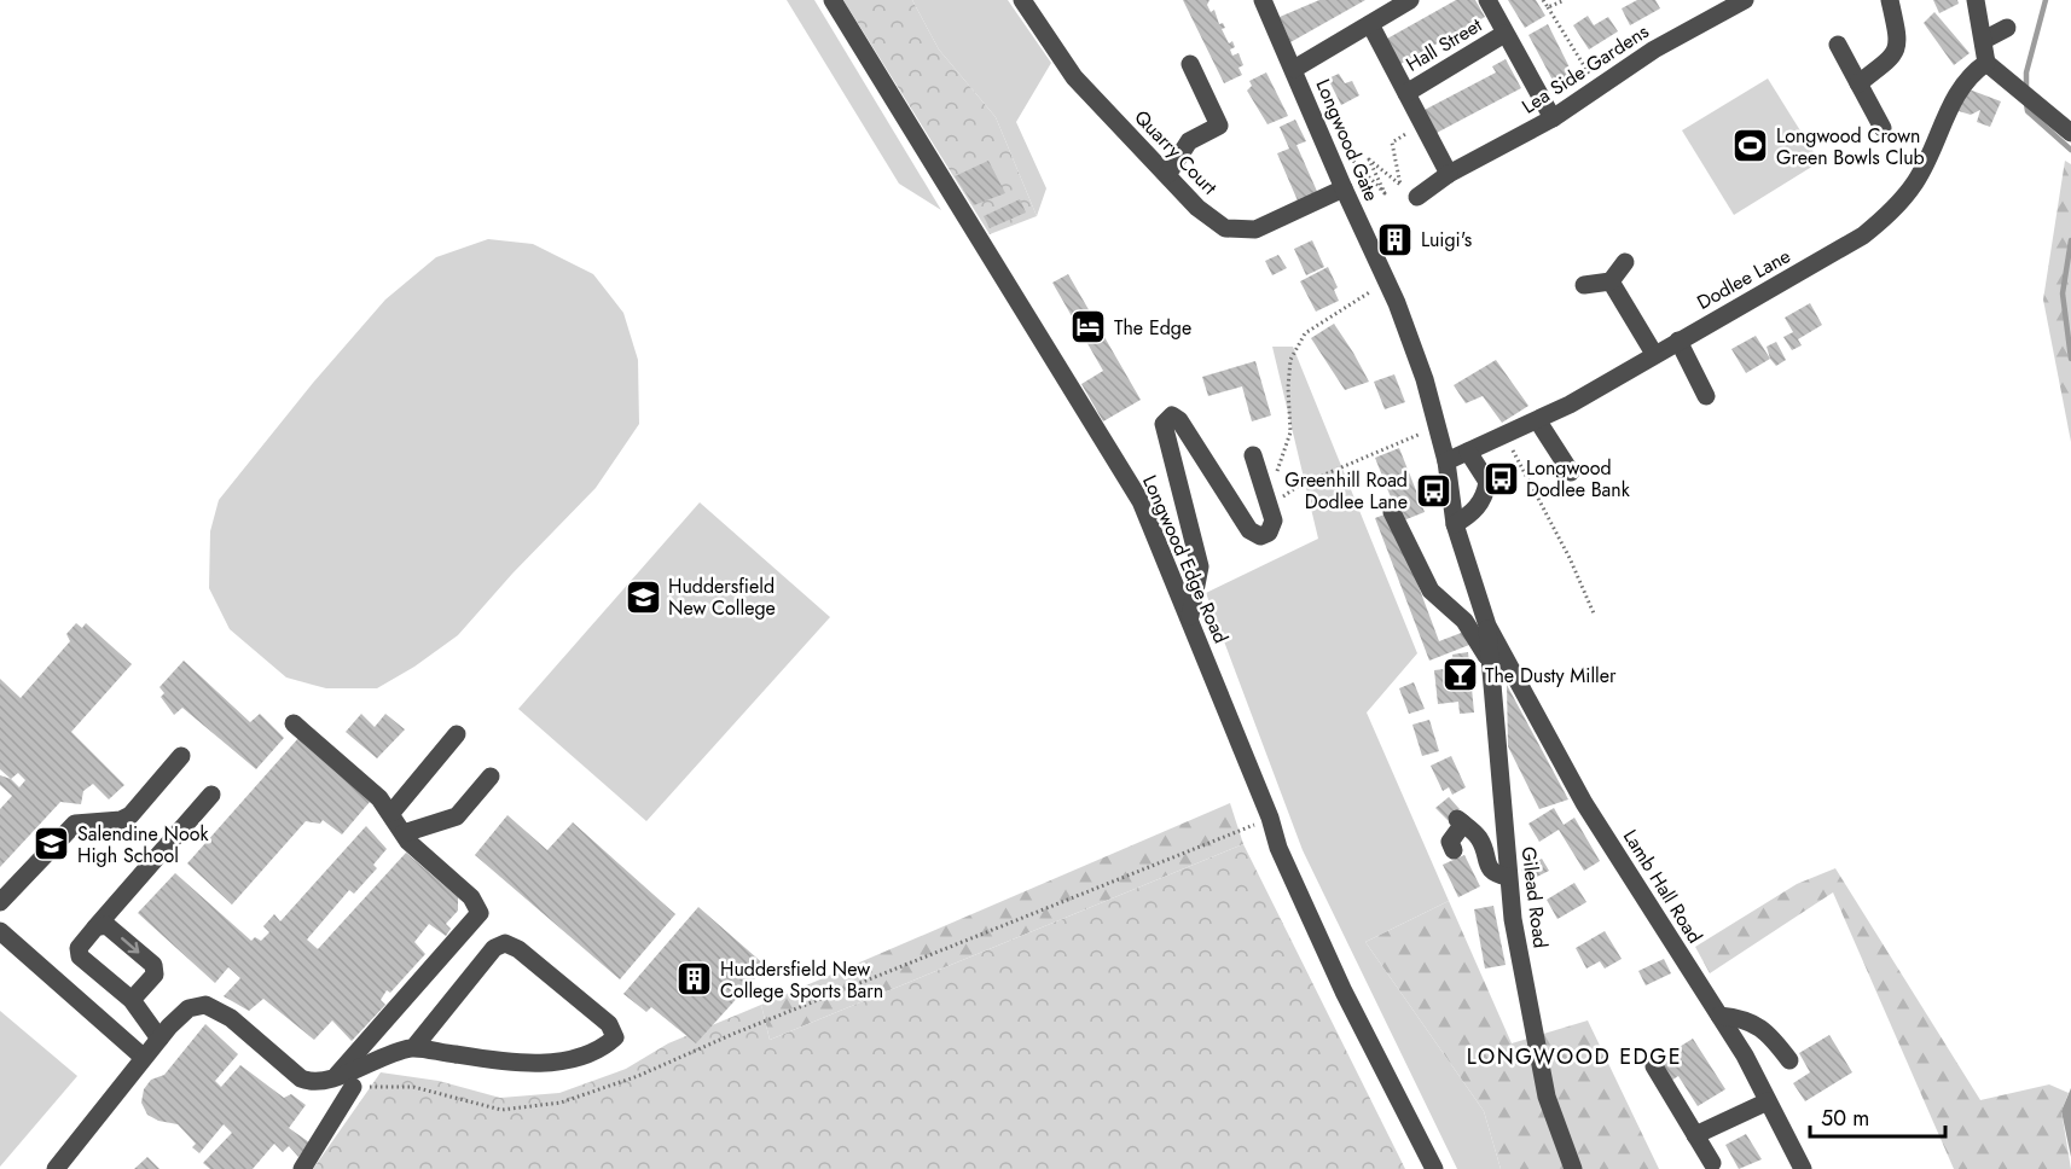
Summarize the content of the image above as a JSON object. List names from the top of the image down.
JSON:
{
  "streets": {
    "street": [
      "Hall Street",
      "Lea Side Gardens",
      "Longwood Gate",
      "Quarry Court",
      "Dodlee Lane",
      "Longwood Edge Road",
      "Lamb Hall Road",
      "Gilead Road"
    ]
  },
  "crossings": [
    ["Longwood Gate", "Quarry Court"],
    ["Longwood Gate", "Dodlee Lane"],
    ["Longwood Gate", "Lamb Hall Road"],
    ["Longwood Gate", "Gilead Road"],
    ["Lamb Hall Road", "Gilead Road"]
  ],
  "districts": ["LONGWOOD EDGE"],
  "places": {
    "sports": ["Longwood Crown Green Bowls Club"],
    "building": ["Luigi's", "Huddersfield New College Sports Barn"],
    "hotel": ["The Edge"],
    "bus stop": ["Longwood Dodlee Bank", "Greenhill Road Dodlee Lane"],
    "school or university": ["Huddersfield New College", "Salendine Nook High School"],
    "bar": ["The Dusty Miller"]
  },
  "scale_bar": "50 m"
}
